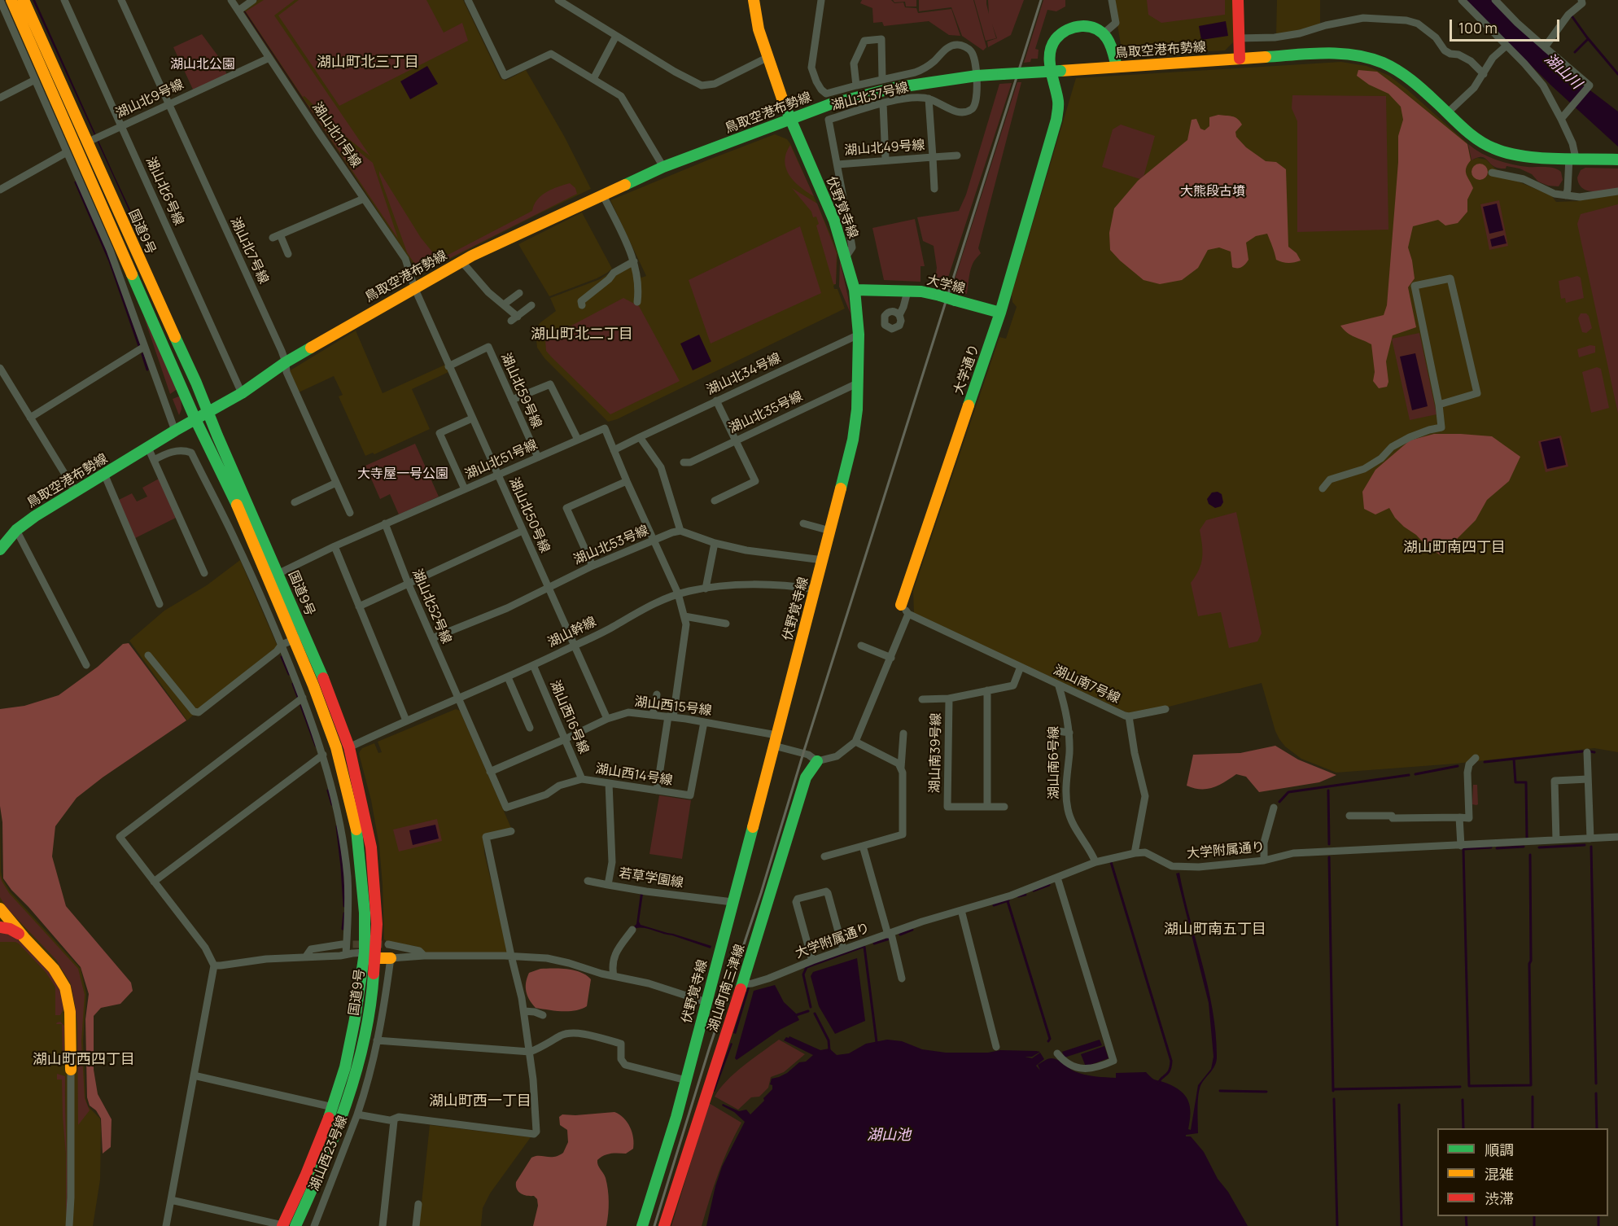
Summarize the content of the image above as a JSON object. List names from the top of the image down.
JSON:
{
  "streets": {
    "main road": [
      "鳥取空港布勢線",
      "伏野覚寺線",
      "国道9号",
      "大学線",
      "大学通り",
      "湖山町南三津線"
    ],
    "street": [
      "湖山北37号線",
      "湖山北9号線",
      "湖山北11号線",
      "湖山北49号線",
      "湖山北6号線",
      "湖山北7号線",
      "湖山北34号線",
      "湖山北59号線",
      "湖山北35号線",
      "湖山北51号線",
      "湖山北50号線",
      "湖山北53号線",
      "湖山北52号線",
      "湖山幹線",
      "湖山南7号線",
      "湖山西15号線",
      "湖山西16号線",
      "湖山南39号線",
      "湖山南6号線",
      "湖山西14号線",
      "大学附属通り",
      "若草学園線",
      "湖山西23号線"
    ]
  },
  "crossings": [
    ["鳥取空港布勢線", "湖山北37号線"],
    ["鳥取空港布勢線", "湖山北11号線"],
    ["鳥取空港布勢線", "湖山北6号線"],
    ["鳥取空港布勢線", "伏野覚寺線"],
    ["鳥取空港布勢線", "国道9号"],
    ["鳥取空港布勢線", "湖山北7号線"],
    ["鳥取空港布勢線", "湖山北50号線"],
    ["湖山北37号線", "湖山北49号線"],
    ["湖山北37号線", "伏野覚寺線"],
    ["湖山北9号線", "湖山北11号線"],
    ["湖山北9号線", "湖山北6号線"],
    ["湖山北9号線", "湖山北7号線"],
    ["湖山北11号線", "湖山北50号線"],
    ["伏野覚寺線", "大学線"],
    ["伏野覚寺線", "湖山北34号線"],
    ["伏野覚寺線", "湖山北35号線"],
    ["伏野覚寺線", "湖山幹線"],
    ["伏野覚寺線", "湖山西15号線"],
    ["伏野覚寺線", "若草学園線"],
    ["国道9号", "湖山北51号線"],
    ["国道9号", "湖山幹線"],
    ["大学線", "大学通り"],
    ["大学通り", "湖山南7号線"],
    ["大学通り", "湖山西15号線"],
    ["大学通り", "湖山町南三津線"],
    ["湖山北59号線", "湖山北51号線"],
    ["湖山北59号線", "湖山北50号線"],
    ["湖山北51号線", "湖山北50号線"],
    ["湖山北51号線", "湖山北53号線"],
    ["湖山北51号線", "湖山北52号線"],
    ["湖山北51号線", "湖山幹線"],
    ["湖山北51号線", "湖山西15号線"],
    ["湖山北51号線", "湖山西14号線"],
    ["湖山北50号線", "湖山北53号線"],
    ["湖山北50号線", "湖山幹線"],
    ["湖山北50号線", "湖山西15号線"],
    ["湖山北53号線", "湖山北52号線"],
    ["湖山北52号線", "湖山幹線"],
    ["湖山北52号線", "湖山西14号線"],
    ["湖山幹線", "湖山西16号線"],
    ["湖山幹線", "湖山西14号線"],
    ["湖山南7号線", "湖山南39号線"],
    ["湖山南7号線", "湖山南6号線"],
    ["湖山南7号線", "大学附属通り"],
    ["湖山西15号線", "湖山西16号線"],
    ["湖山西15号線", "湖山西14号線"],
    ["湖山西15号線", "湖山町南三津線"],
    ["湖山西16号線", "湖山西14号線"],
    ["湖山南6号線", "大学附属通り"],
    ["湖山西14号線", "若草学園線"],
    ["大学附属通り", "湖山町南三津線"]
  ],
  "districts": [
    "湖山町北三丁目",
    "湖山町北二丁目",
    "湖山町南四丁目",
    "湖山町南五丁目",
    "湖山町西四丁目",
    "湖山町西一丁目"
  ],
  "water": ["湖山川", "湖山池"],
  "parks": ["湖山北公園", "大熊段古墳", "大寺屋一号公園"],
  "legend": ["順調", "混雑", "渋滞"],
  "scale_bar": "100 m"
}
